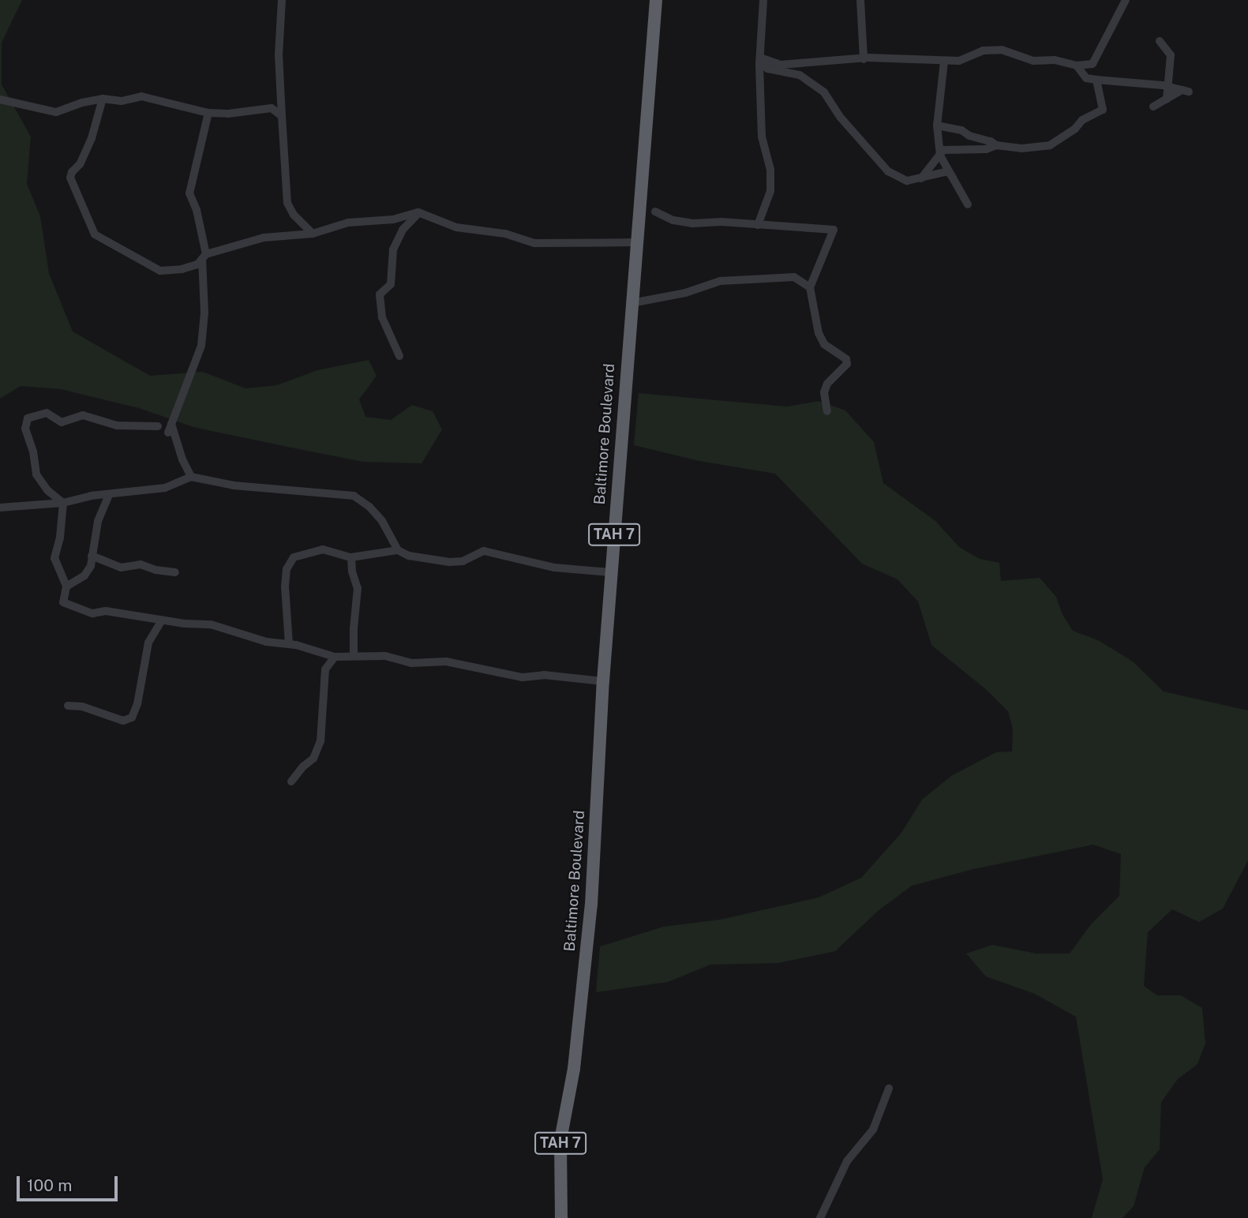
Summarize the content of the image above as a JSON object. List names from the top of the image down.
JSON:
{
  "streets": {
    "highway": ["Baltimore Boulevard", "TAH 7"]
  },
  "scale_bar": "100 m"
}
